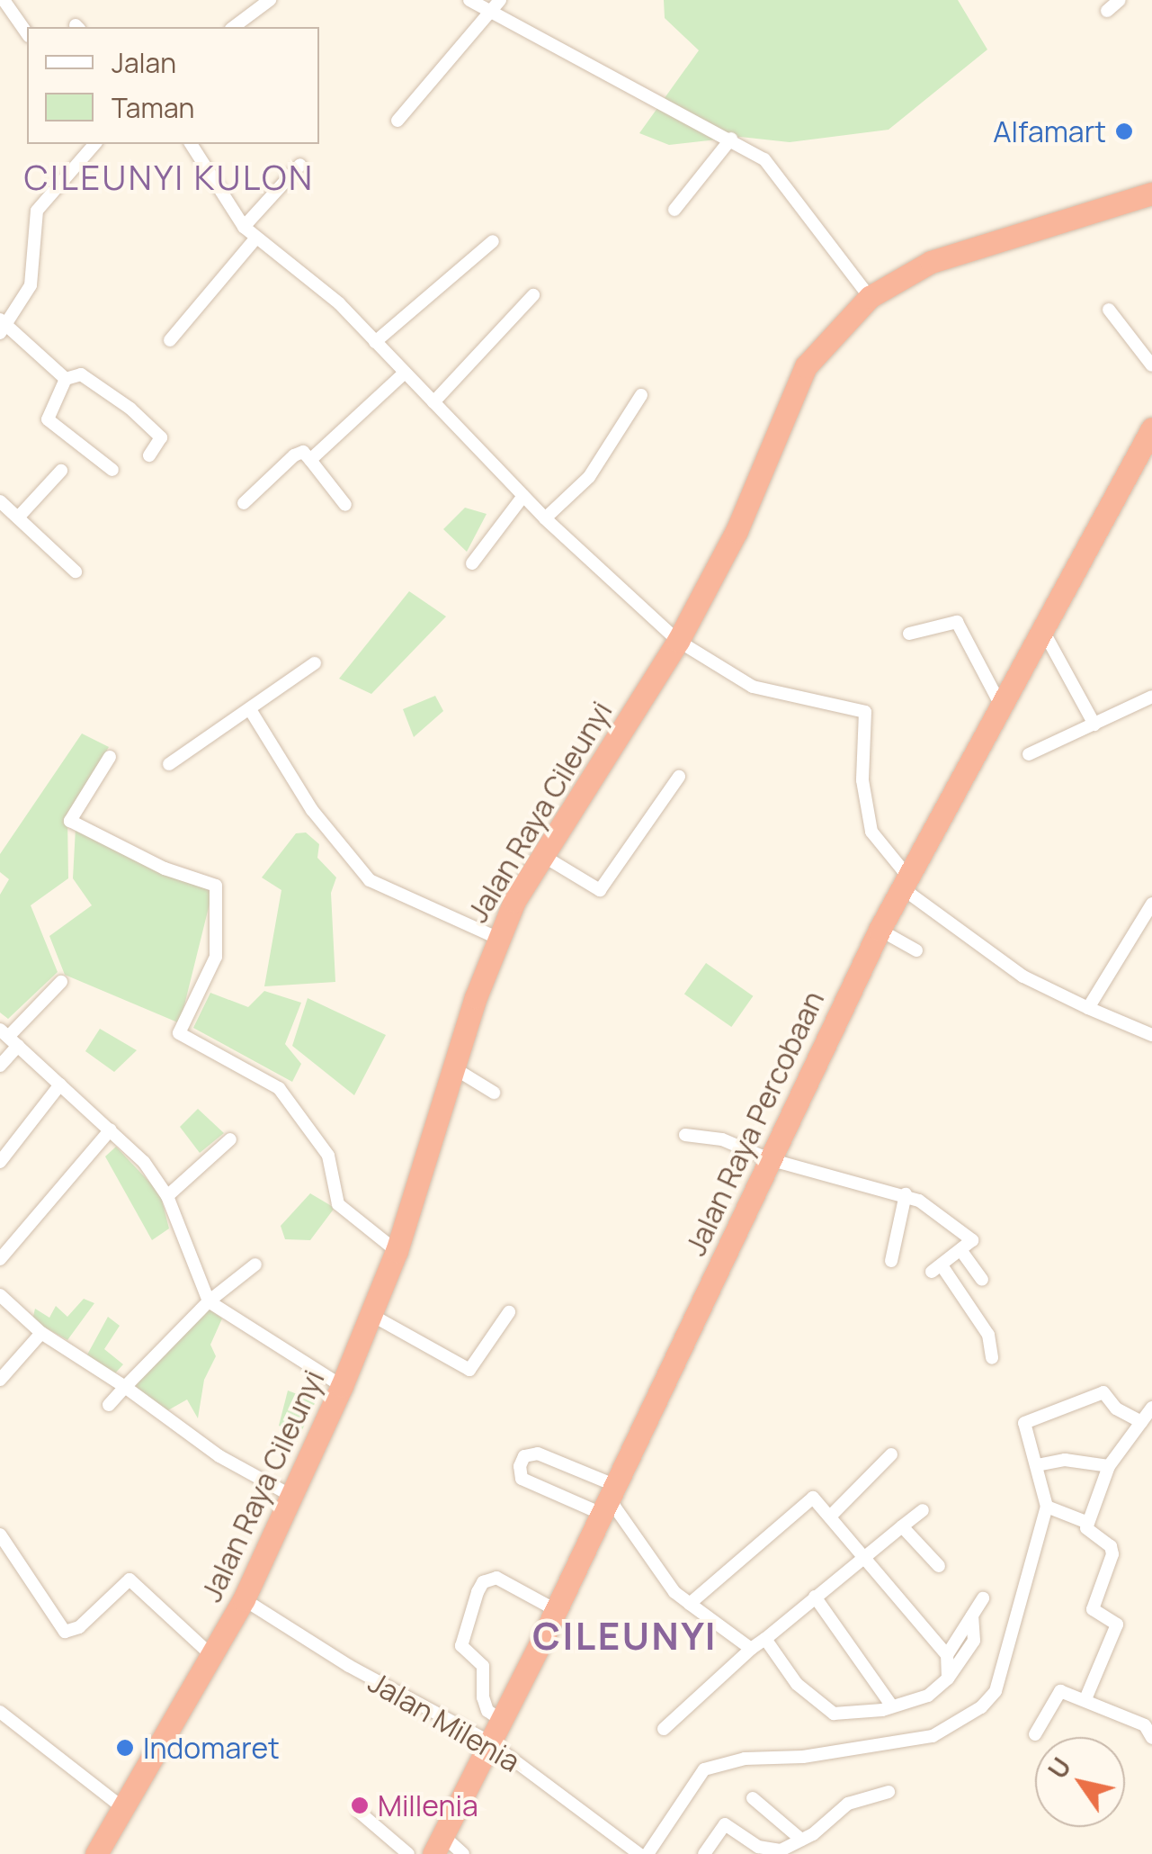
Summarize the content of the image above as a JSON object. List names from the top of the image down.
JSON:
{
  "streets": {
    "highway": ["Jalan Raya Cileunyi", "Jalan Raya Percobaan"],
    "street": ["Jalan Milenia"]
  },
  "crossings": [
    ["Jalan Raya Cileunyi", "Jalan Milenia"],
    ["Jalan Raya Percobaan", "Jalan Milenia"]
  ],
  "districts": ["CILEUNYI KULON", "CILEUNYI"],
  "places": ["Alfamart", "Indomaret", "Millenia"],
  "legend": ["Jalan", "Taman"],
  "north": "top left"
}
